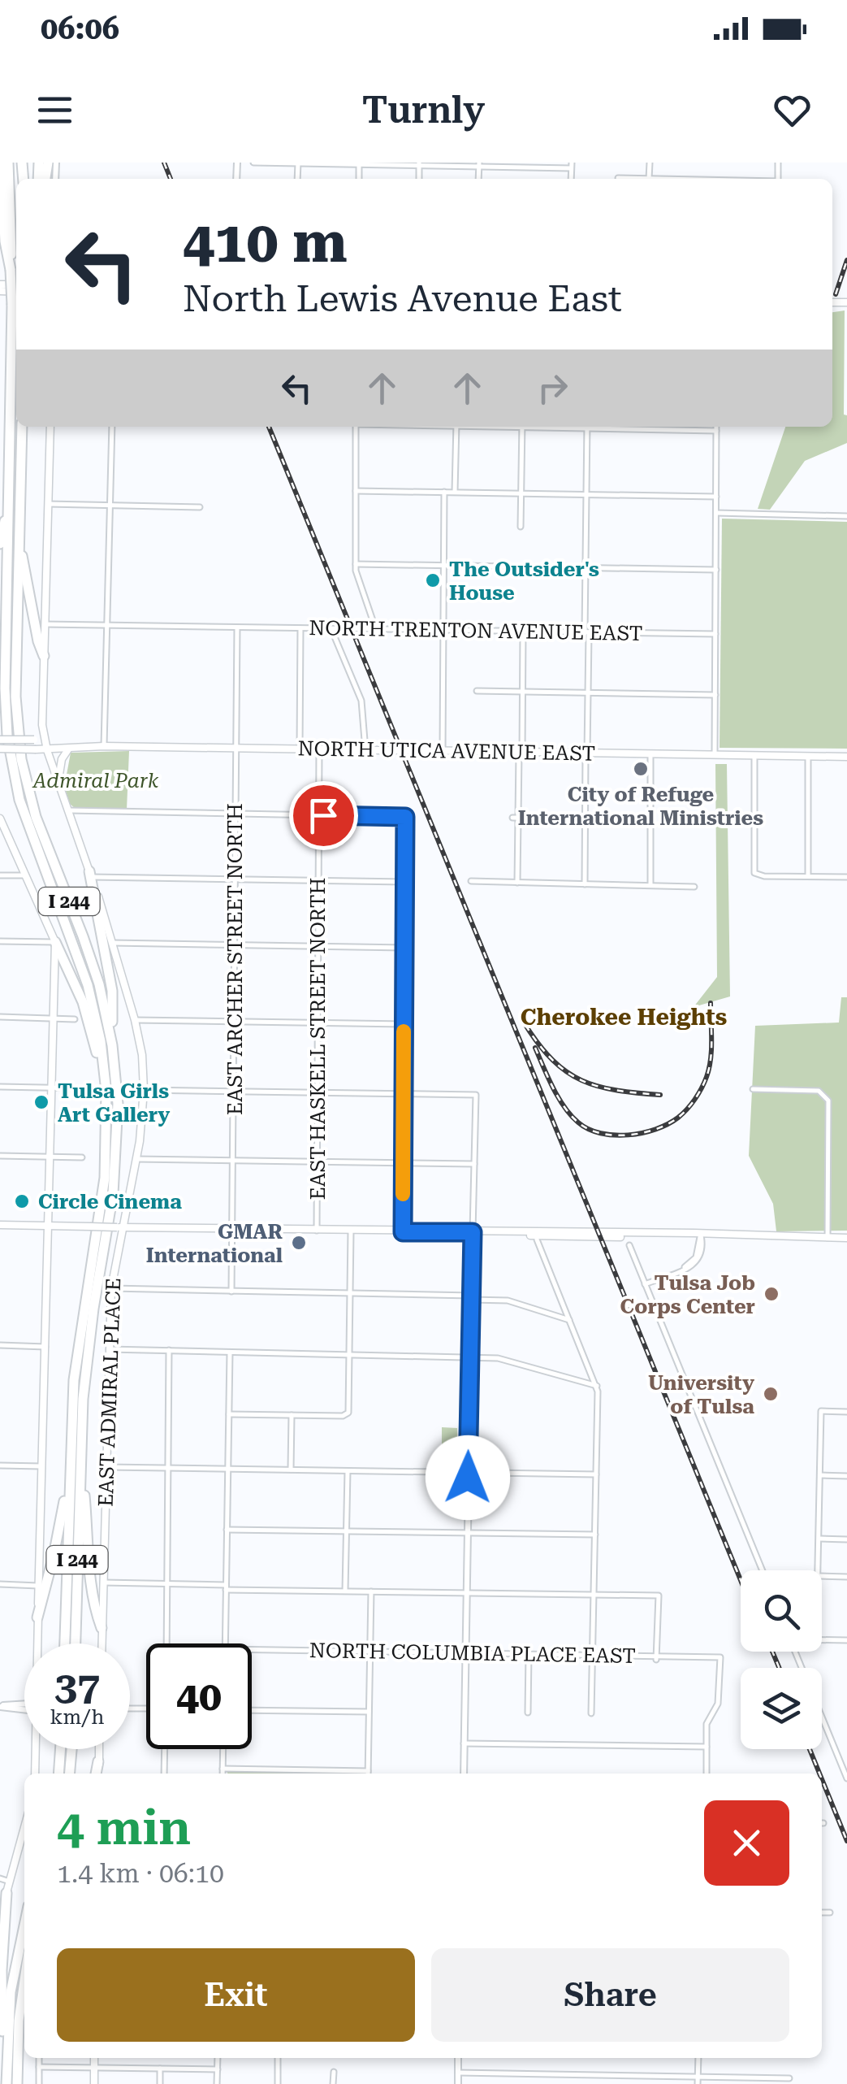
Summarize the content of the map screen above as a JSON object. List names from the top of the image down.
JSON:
{
  "streets": {
    "highway": ["I 244"],
    "main road": ["NORTH UTICA AVENUE EAST", "EAST ADMIRAL PLACE"],
    "street": [
      "NORTH TRENTON AVENUE EAST",
      "EAST ARCHER STREET NORTH",
      "EAST HASKELL STREET NORTH",
      "NORTH COLUMBIA PLACE EAST"
    ]
  },
  "crossings": [
    ["NORTH TRENTON AVENUE EAST", "EAST ARCHER STREET NORTH"],
    ["NORTH TRENTON AVENUE EAST", "EAST ADMIRAL PLACE"],
    ["NORTH UTICA AVENUE EAST", "EAST ARCHER STREET NORTH"],
    ["NORTH UTICA AVENUE EAST", "EAST HASKELL STREET NORTH"],
    ["NORTH UTICA AVENUE EAST", "EAST ADMIRAL PLACE"]
  ],
  "districts": ["Cherokee Heights"],
  "parks": ["Admiral Park"],
  "places": [
    "The Outsider's House",
    "City of Refuge International Ministries",
    "Tulsa Girls Art Gallery",
    "Circle Cinema",
    "GMAR International",
    "Tulsa Job Corps Center",
    "University of Tulsa"
  ],
  "page": {
    "status": "06:06",
    "header": "Turnly",
    "turn": ["410 m", "North Lewis Avenue East"],
    "speed": "37 km/h",
    "limit": "40",
    "heading": ["4 min", "1.4 km · 06:10"],
    "buttons": ["Exit", "Share"]
  }
}
